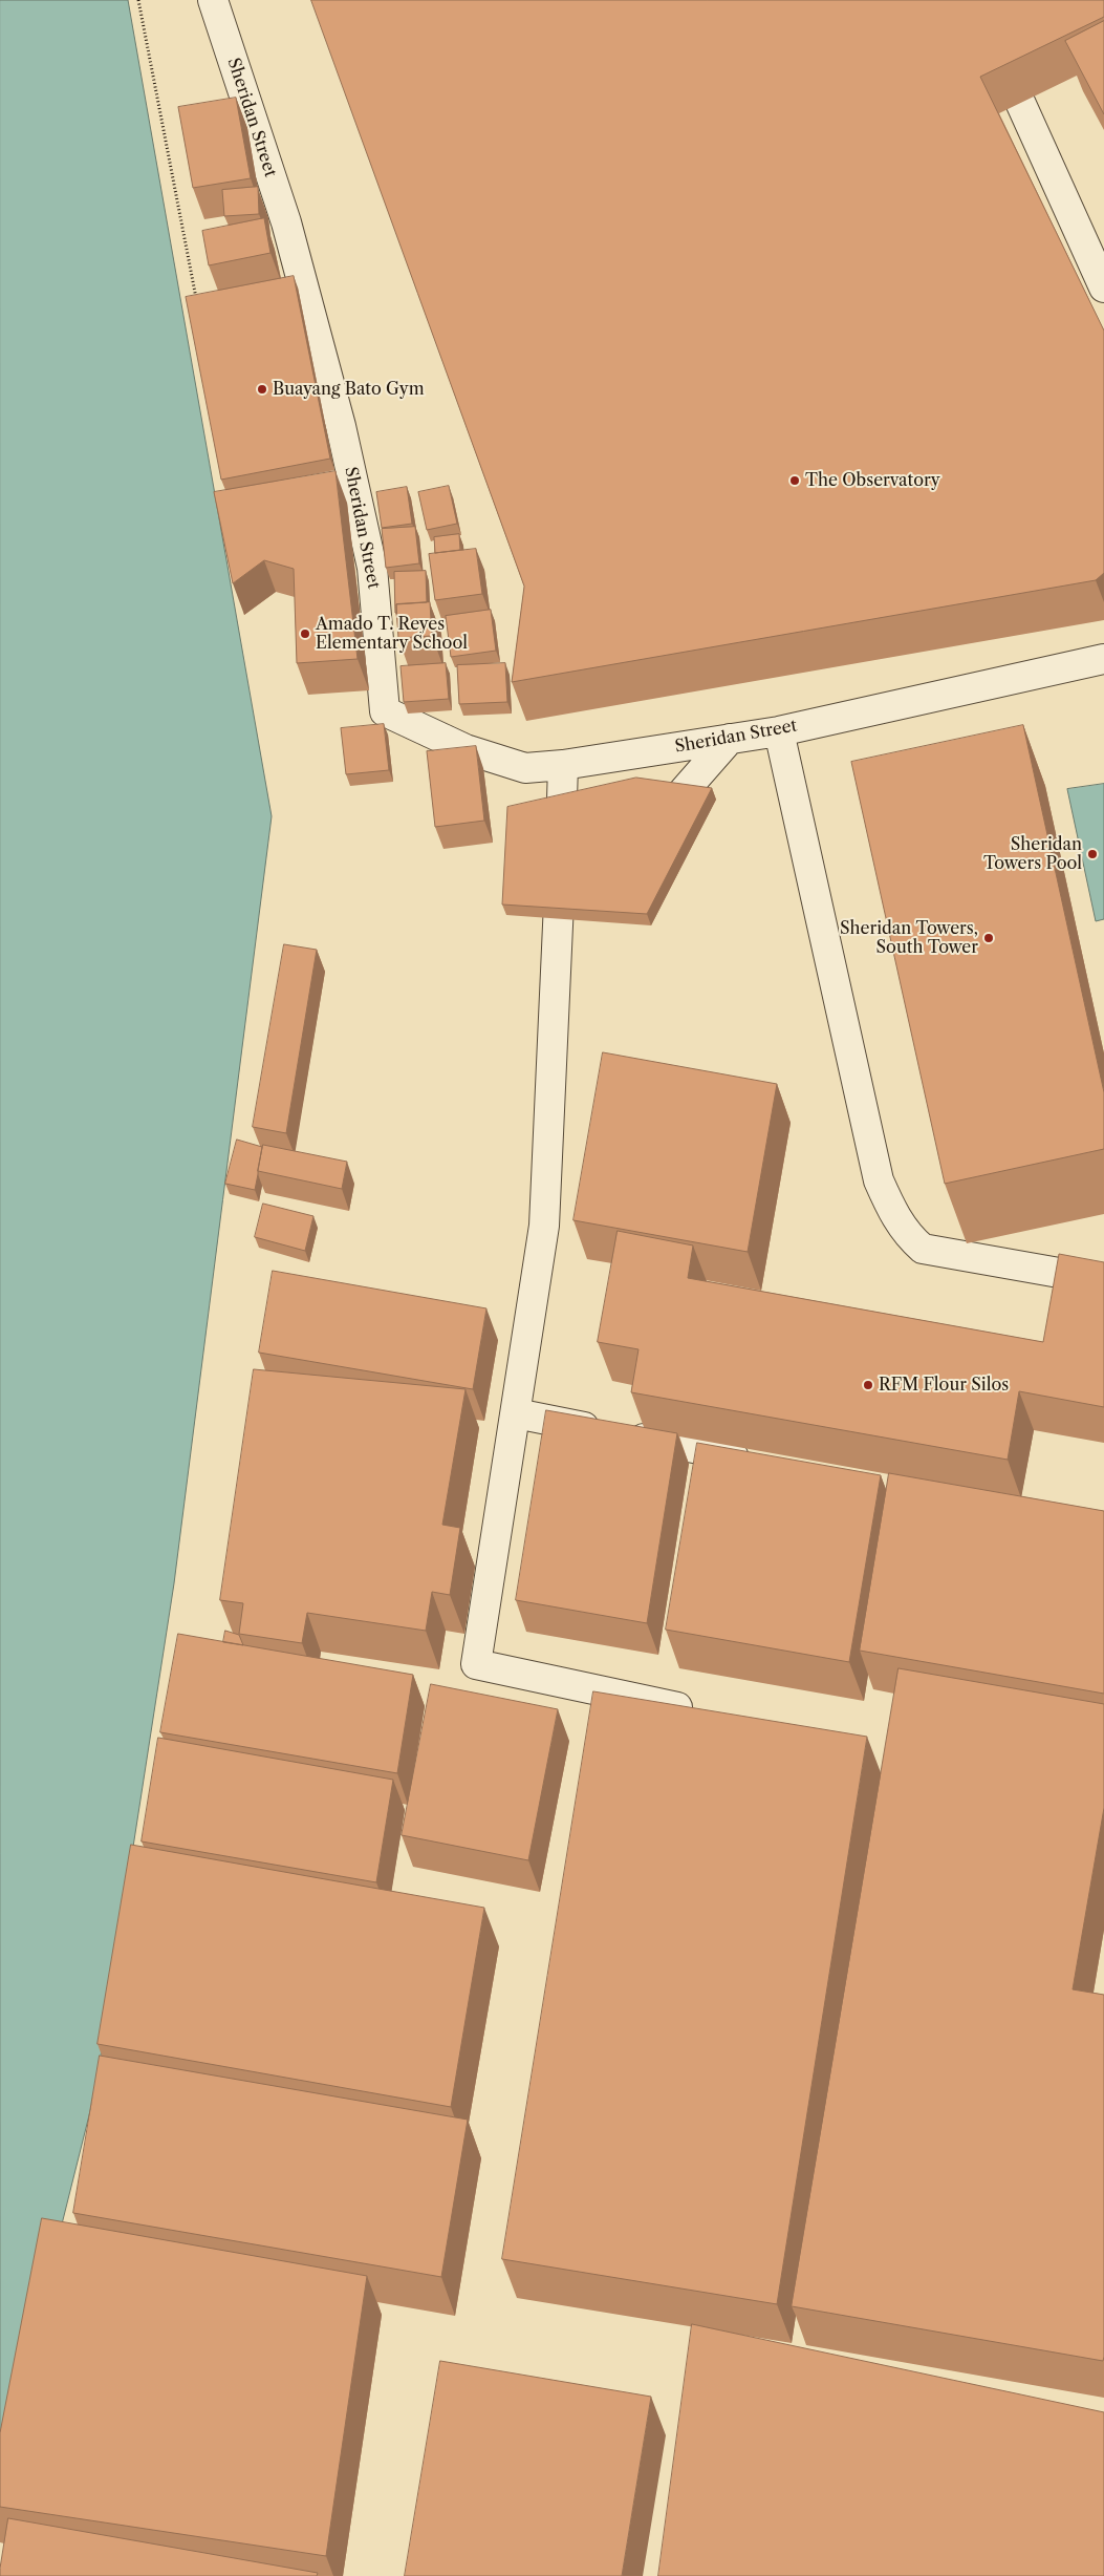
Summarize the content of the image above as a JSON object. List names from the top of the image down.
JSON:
{
  "streets": {
    "street": ["Sheridan Street"]
  },
  "places": [
    "Buayang Bato Gym",
    "The Observatory",
    "Amado T. Reyes Elementary School",
    "Sheridan Towers Pool",
    "Sheridan Towers, South Tower",
    "RFM Flour Silos"
  ]
}
